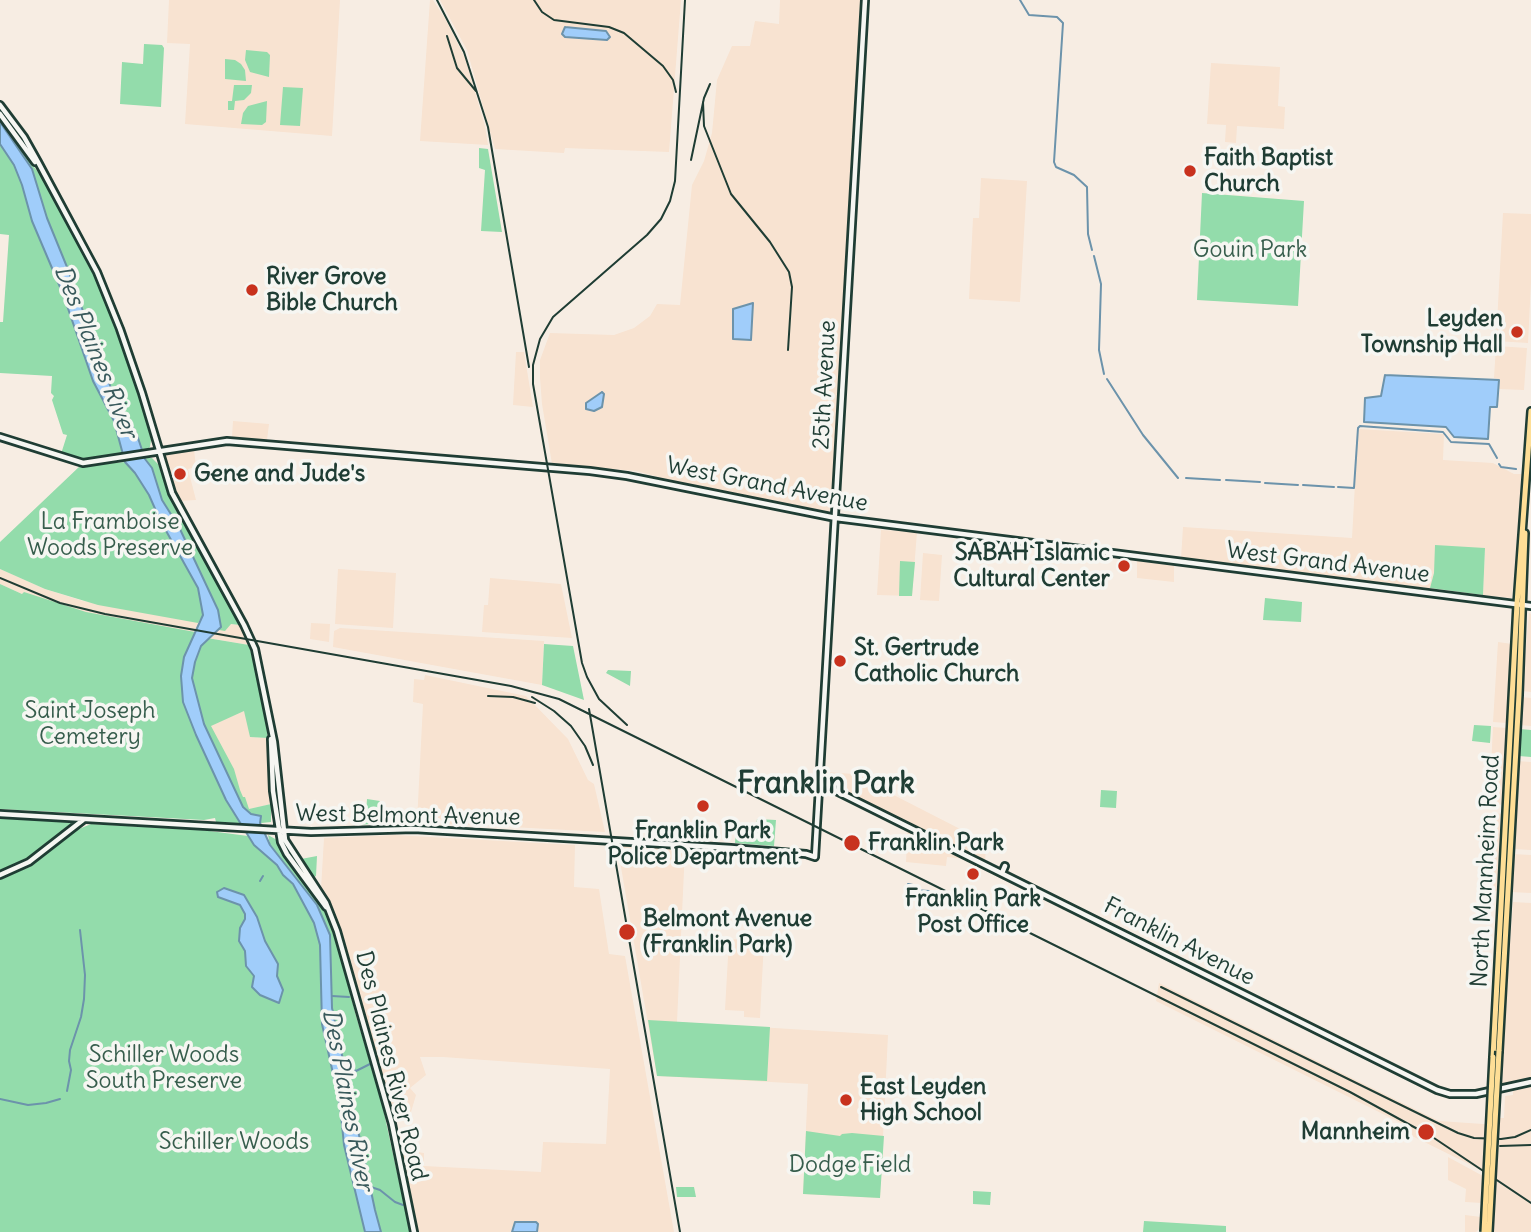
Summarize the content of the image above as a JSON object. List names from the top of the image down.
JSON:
{
  "streets": {
    "main road": [
      "25th Avenue",
      "West Grand Avenue",
      "West Belmont Avenue",
      "North Mannheim Road",
      "Franklin Avenue",
      "Des Plaines River Road"
    ]
  },
  "crossings": [
    ["25th Avenue", "West Grand Avenue"],
    ["25th Avenue", "West Belmont Avenue"],
    ["25th Avenue", "Franklin Avenue"],
    ["West Grand Avenue", "North Mannheim Road"],
    ["West Grand Avenue", "Des Plaines River Road"],
    ["West Belmont Avenue", "Des Plaines River Road"]
  ],
  "districts": ["Franklin Park"],
  "water": ["Des Plaines River"],
  "parks": [
    "Gouin Park",
    "La Framboise Woods Preserve",
    "Saint Joseph Cemetery",
    "Schiller Woods South Preserve",
    "Schiller Woods",
    "Dodge Field"
  ],
  "places": [
    "Faith Baptist Church",
    "River Grove Bible Church",
    "Leyden Township Hall",
    "Gene and Jude's",
    "SABAH Islamic Cultural Center",
    "St. Gertrude Catholic Church",
    "Franklin Park Police Department",
    "Franklin Park",
    "Franklin Park Post Office",
    "Belmont Avenue (Franklin Park)",
    "East Leyden High School",
    "Mannheim"
  ]
}
